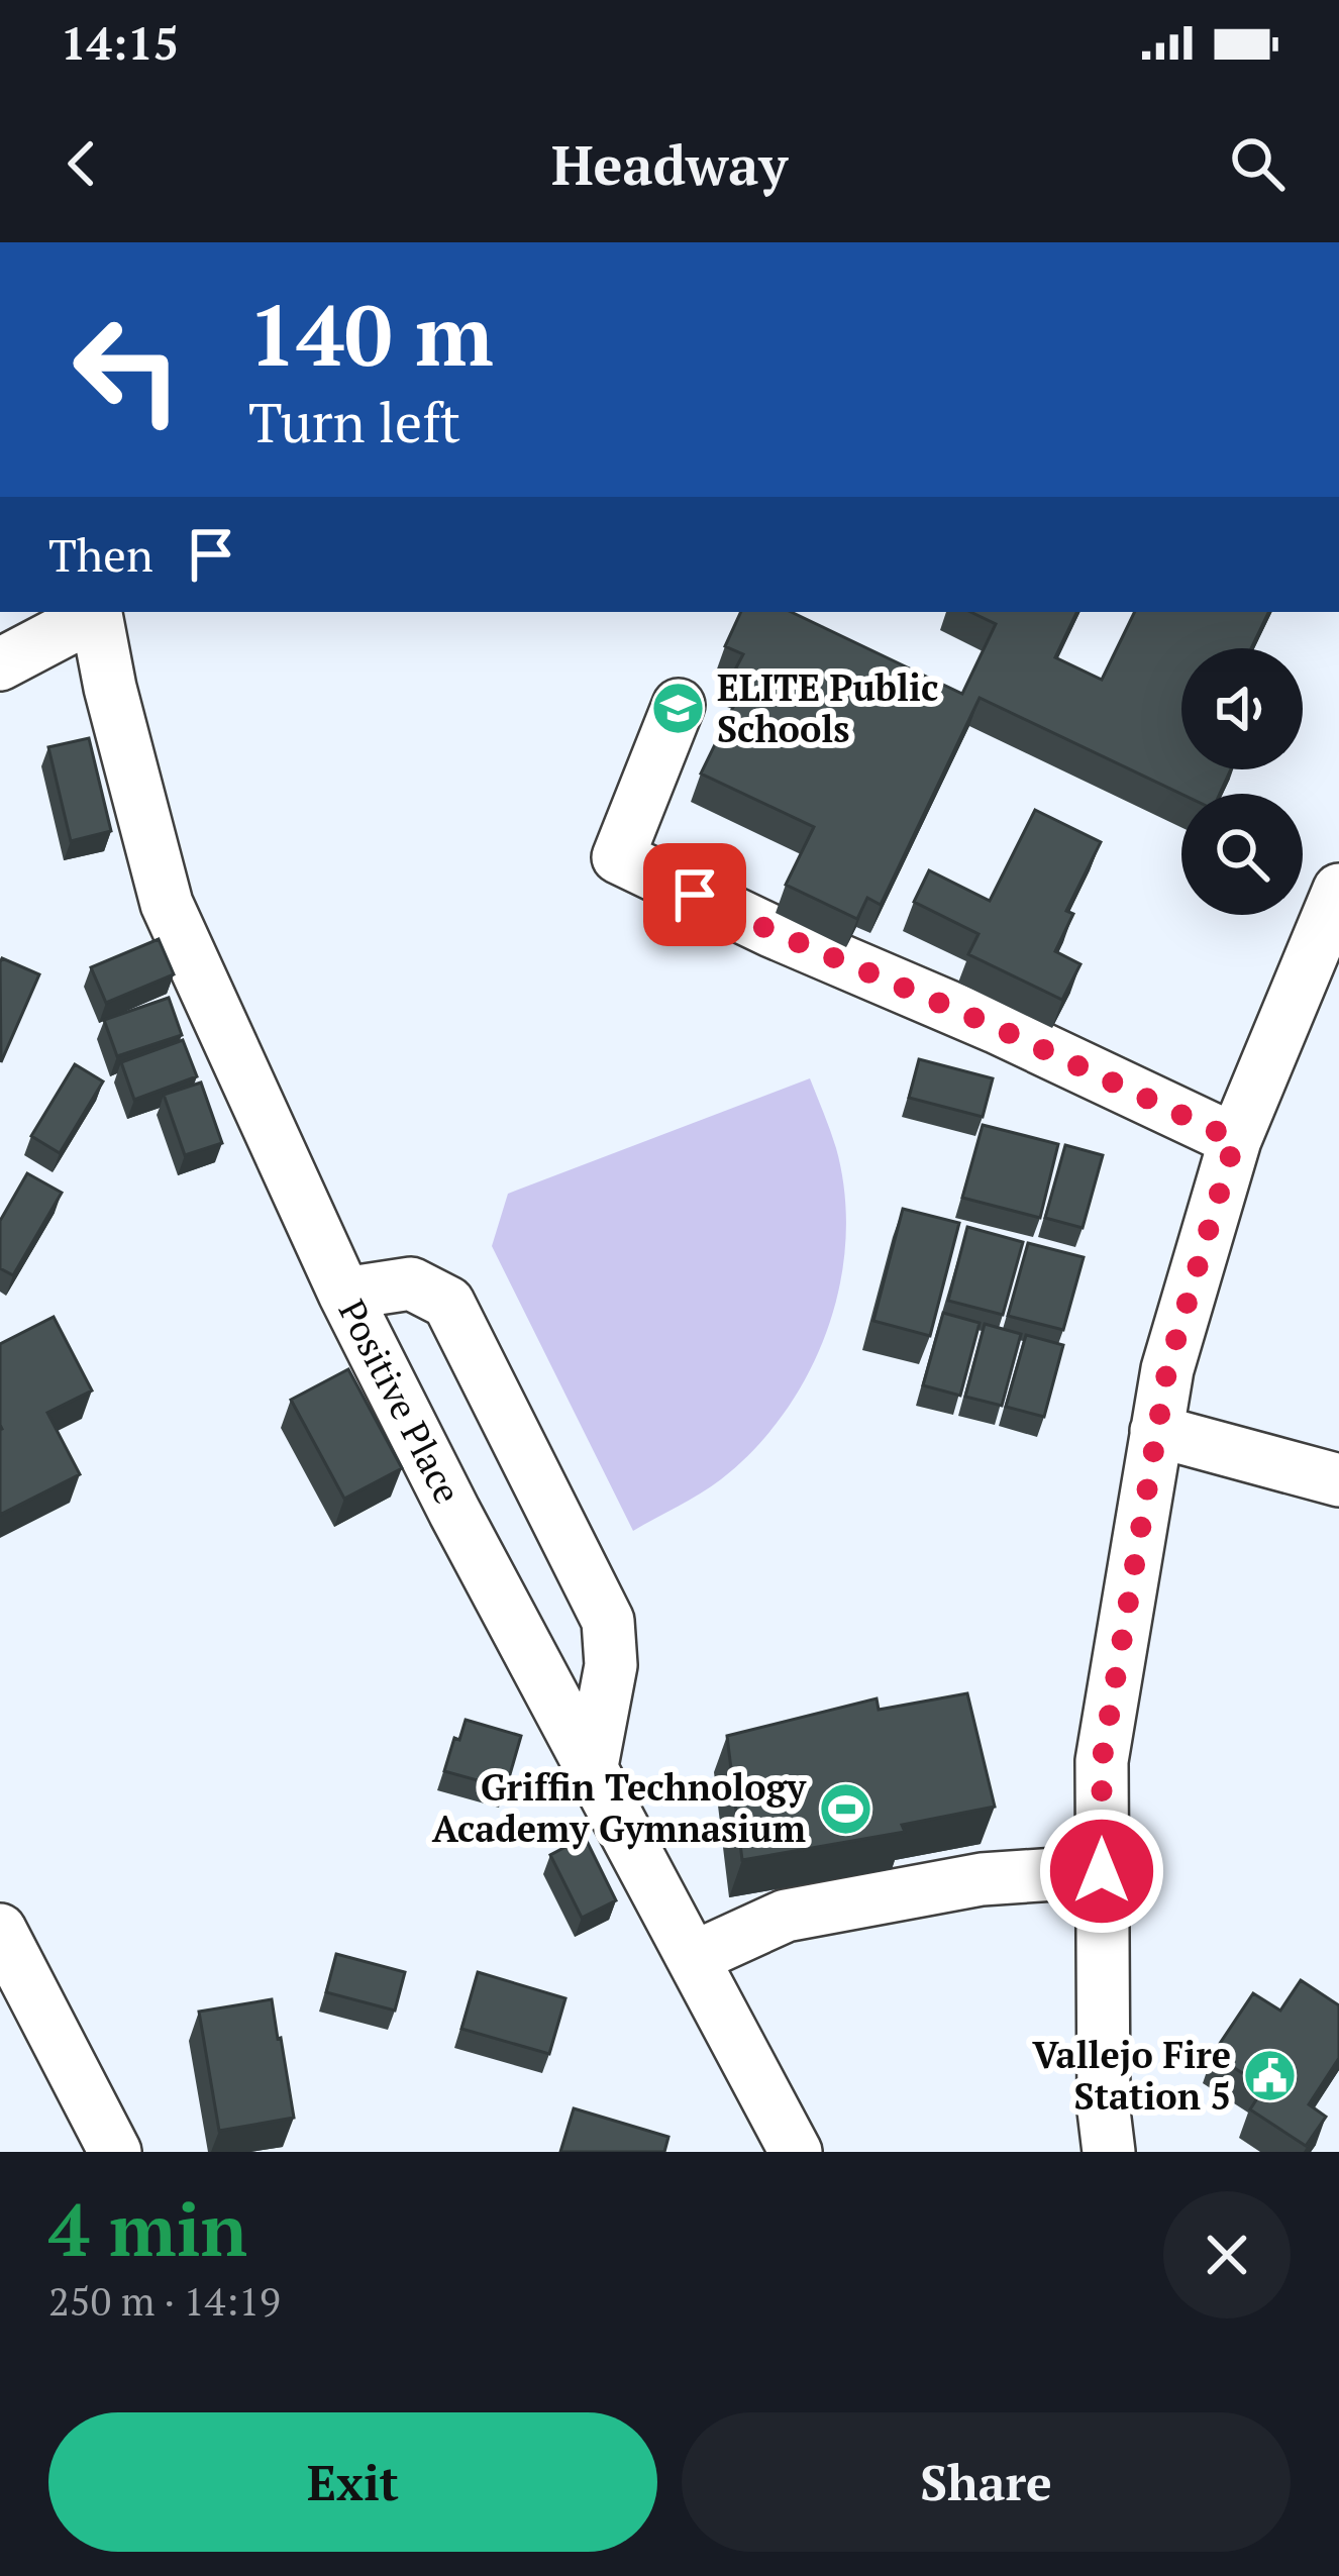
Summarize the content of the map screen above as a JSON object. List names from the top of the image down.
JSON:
{
  "streets": {
    "street": ["Positive Place"]
  },
  "places": {
    "school or university": ["ELITE Public Schools"],
    "sports": ["Griffin Technology Academy Gymnasium"],
    "public building": ["Vallejo Fire Station 5"]
  },
  "page": {
    "status": "14:15",
    "header": "Headway",
    "turn": ["140 m", "Turn left"],
    "then": "Then",
    "heading": ["4 min", "250 m · 14:19"],
    "buttons": ["Exit", "Share"]
  }
}
